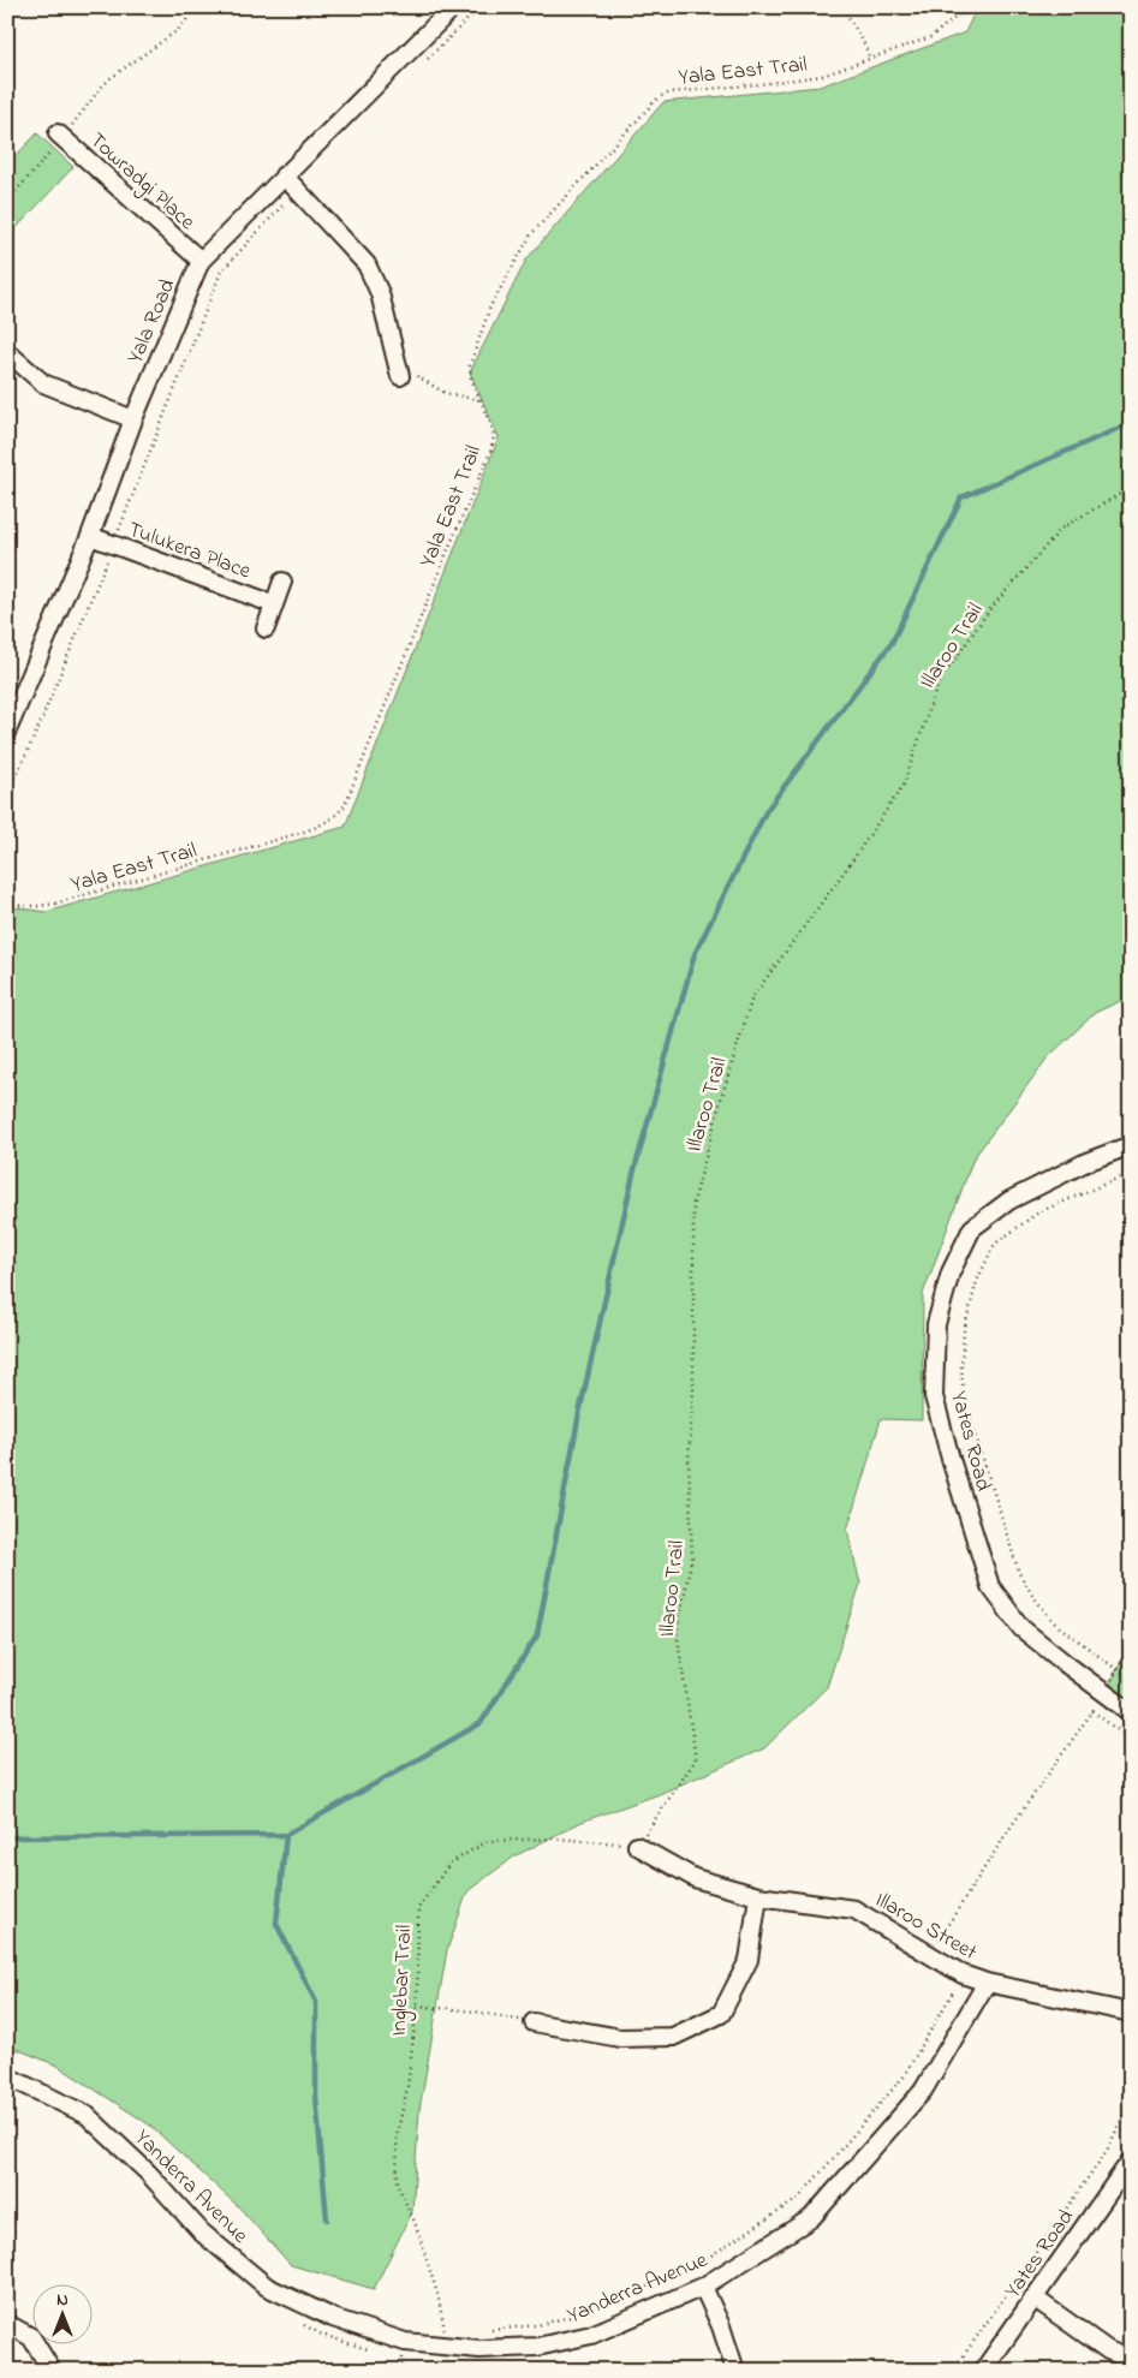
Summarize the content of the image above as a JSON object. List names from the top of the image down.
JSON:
{
  "streets": {
    "street": [
      "Towradgi Place",
      "Yala Road",
      "Tulukera Place",
      "Yates Road",
      "Illaroo Street",
      "Yanderra Avenue"
    ],
    "path": ["Yala East Trail", "Illaroo Trail", "Inglebar Trail"]
  },
  "crossings": [
    ["Towradgi Place", "Yala Road"],
    ["Yala Road", "Tulukera Place"],
    ["Illaroo Trail", "Illaroo Street"],
    ["Illaroo Trail", "Inglebar Trail"],
    ["Illaroo Street", "Inglebar Trail"],
    ["Illaroo Street", "Yanderra Avenue"]
  ],
  "north": "top"
}
